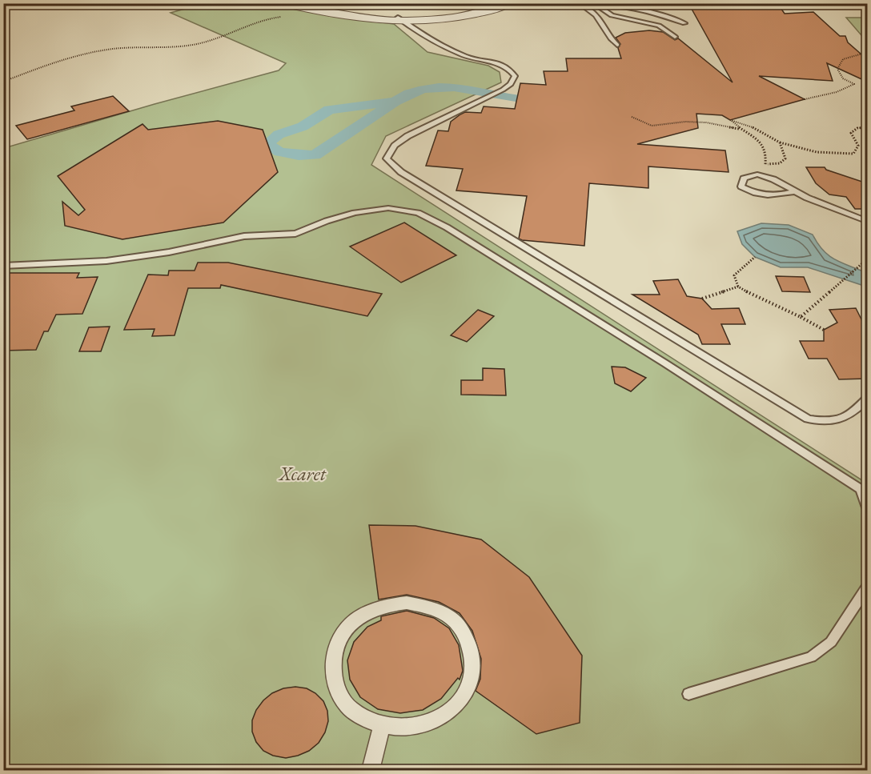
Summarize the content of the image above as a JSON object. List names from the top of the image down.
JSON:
{
  "parks": ["Xcaret"]
}
